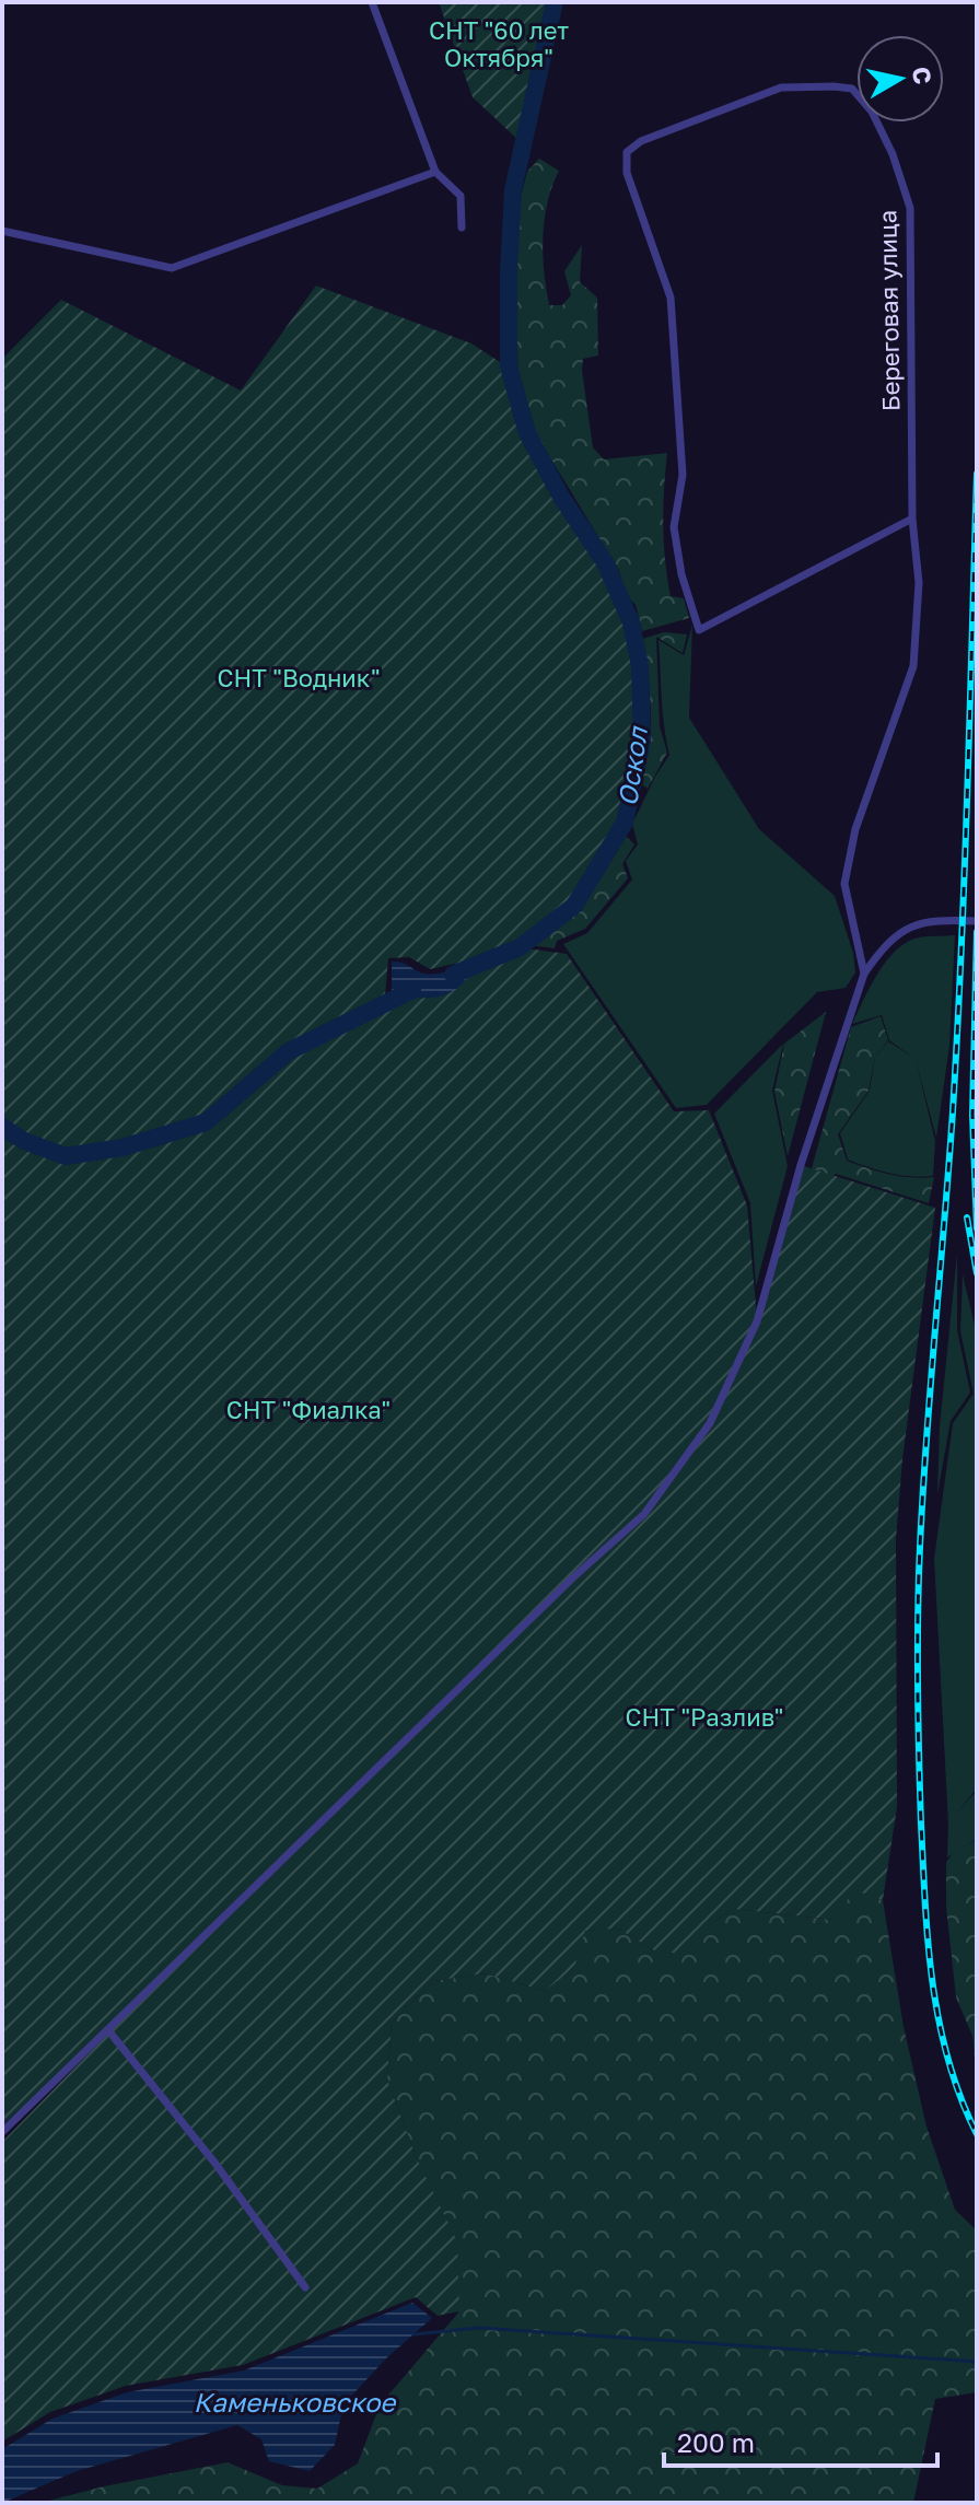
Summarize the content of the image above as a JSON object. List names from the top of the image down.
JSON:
{
  "streets": {
    "street": ["Береговая улица"]
  },
  "water": ["Оскол", "Каменьковское"],
  "parks": [
    "СНТ \"60 лет Октября\"",
    "СНТ \"Водник\"",
    "СНТ \"Фиалка\"",
    "СНТ \"Разлив\""
  ],
  "scale_bar": "200 m",
  "north": "right"
}
